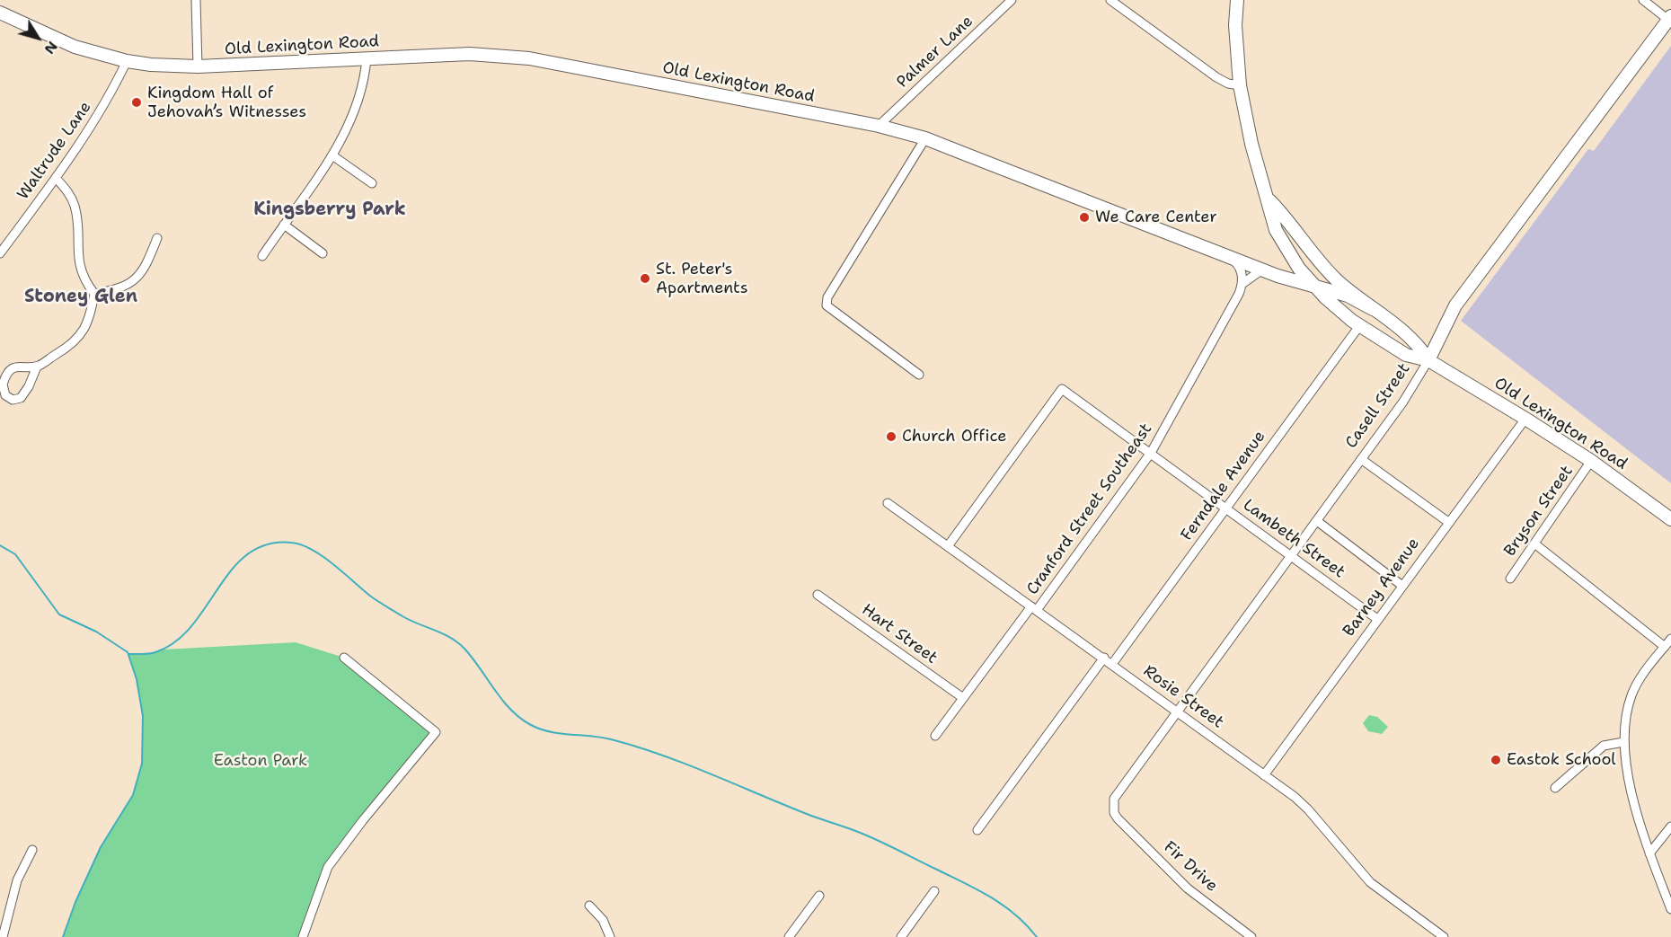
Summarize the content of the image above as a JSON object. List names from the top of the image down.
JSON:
{
  "streets": {
    "street": [
      "Old Lexington Road",
      "Palmer Lane",
      "Waltrude Lane",
      "Casell Street",
      "Ferndale Avenue",
      "Cranford Street Southeast",
      "Bryson Street",
      "Lambeth Street",
      "Barney Avenue",
      "Hart Street",
      "Rosie Street",
      "Fir Drive"
    ]
  },
  "crossings": [
    ["Old Lexington Road", "Palmer Lane"],
    ["Old Lexington Road", "Waltrude Lane"],
    ["Old Lexington Road", "Casell Street"],
    ["Old Lexington Road", "Ferndale Avenue"],
    ["Old Lexington Road", "Cranford Street Southeast"],
    ["Old Lexington Road", "Bryson Street"],
    ["Old Lexington Road", "Barney Avenue"],
    ["Casell Street", "Lambeth Street"],
    ["Casell Street", "Rosie Street"],
    ["Casell Street", "Fir Drive"],
    ["Ferndale Avenue", "Lambeth Street"],
    ["Ferndale Avenue", "Rosie Street"],
    ["Cranford Street Southeast", "Lambeth Street"],
    ["Cranford Street Southeast", "Hart Street"],
    ["Cranford Street Southeast", "Rosie Street"],
    ["Lambeth Street", "Barney Avenue"],
    ["Lambeth Street", "Rosie Street"],
    ["Barney Avenue", "Rosie Street"]
  ],
  "districts": ["Kingsberry Park", "Stoney Glen"],
  "parks": ["Easton Park"],
  "places": [
    "Kingdom Hall of Jehovah’s Witnesses",
    "We Care Center",
    "St. Peter's Apartments",
    "Church Office",
    "Eastok School"
  ],
  "north": "bottom right"
}
